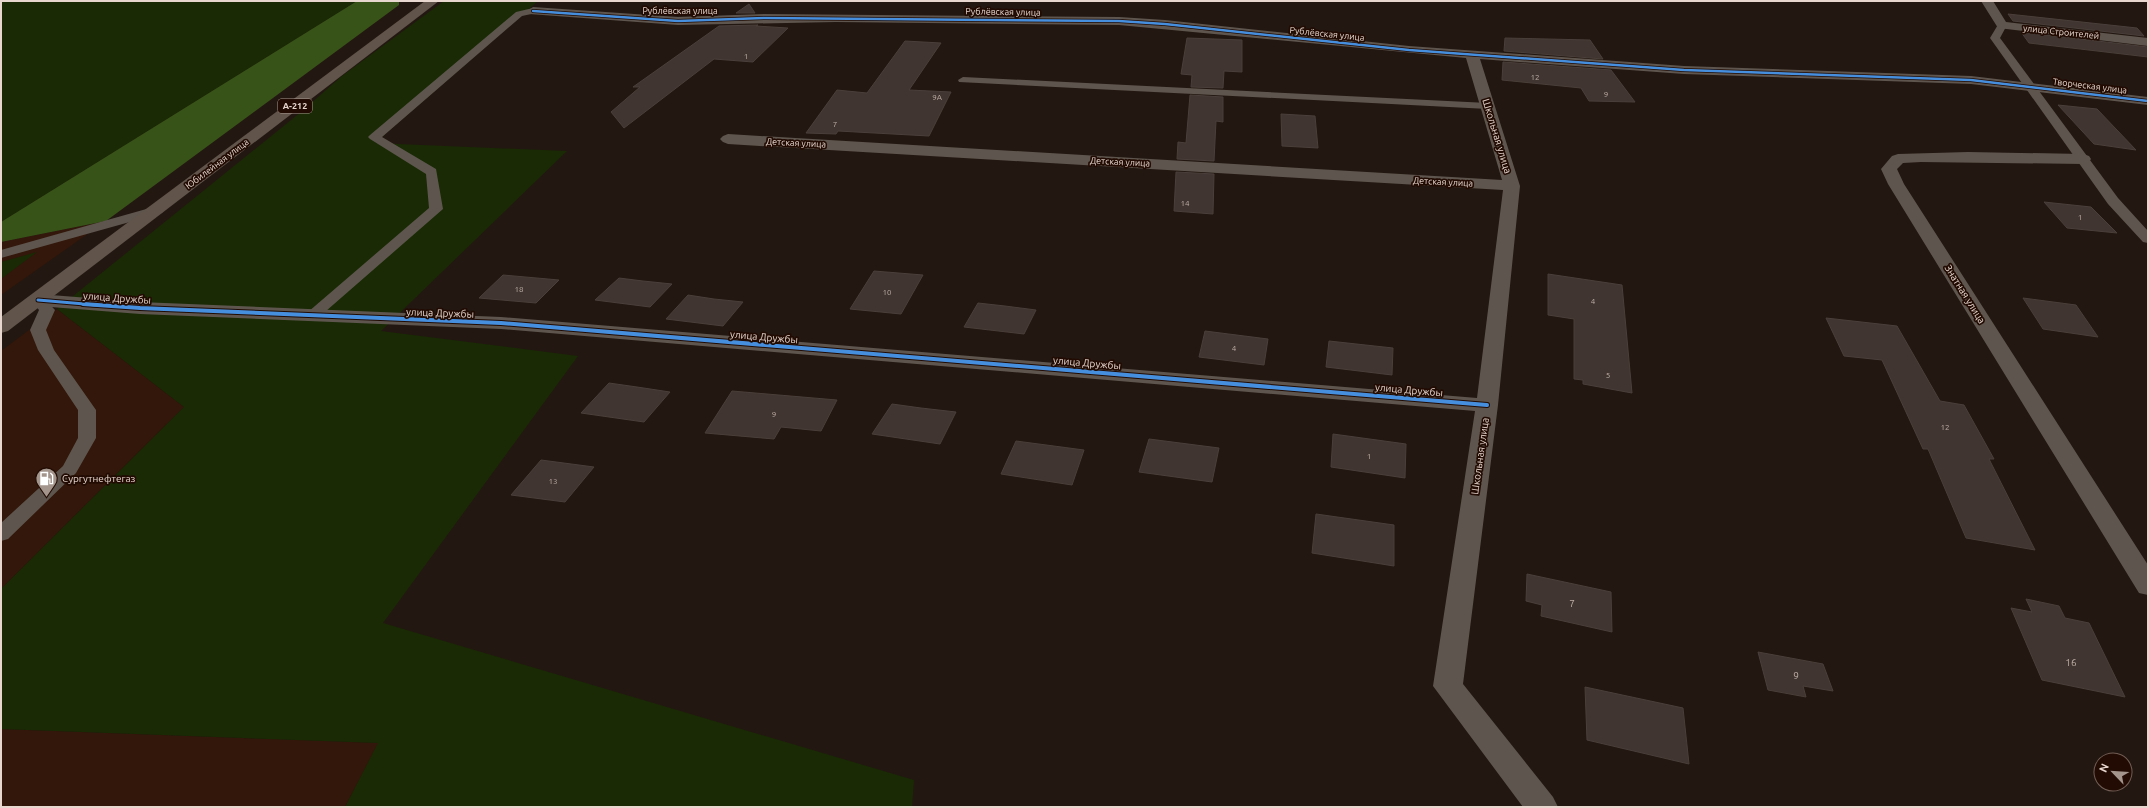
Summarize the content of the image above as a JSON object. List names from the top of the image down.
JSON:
{
  "streets": {
    "highway": ["А-212", "Юбилейная улица"],
    "street": [
      "Рублёвская улица",
      "улица Строителей",
      "Творческая улица",
      "Школьная улица",
      "Детская улица",
      "Знатная улица",
      "улица Дружбы"
    ]
  },
  "crossings": [
    ["Рублёвская улица", "Творческая улица"],
    ["Рублёвская улица", "Школьная улица"],
    ["Школьная улица", "Детская улица"],
    ["Школьная улица", "улица Дружбы"],
    ["Юбилейная улица", "улица Дружбы"]
  ],
  "places": {
    "fuel station": ["Сургутнефтегаз"]
  },
  "house_numbers": [
    "1",
    "12",
    "9",
    "9А",
    "7",
    "14",
    "1",
    "18",
    "10",
    "4",
    "4",
    "5",
    "9",
    "12",
    "1",
    "13",
    "7",
    "16",
    "9"
  ],
  "north": "top left"
}
